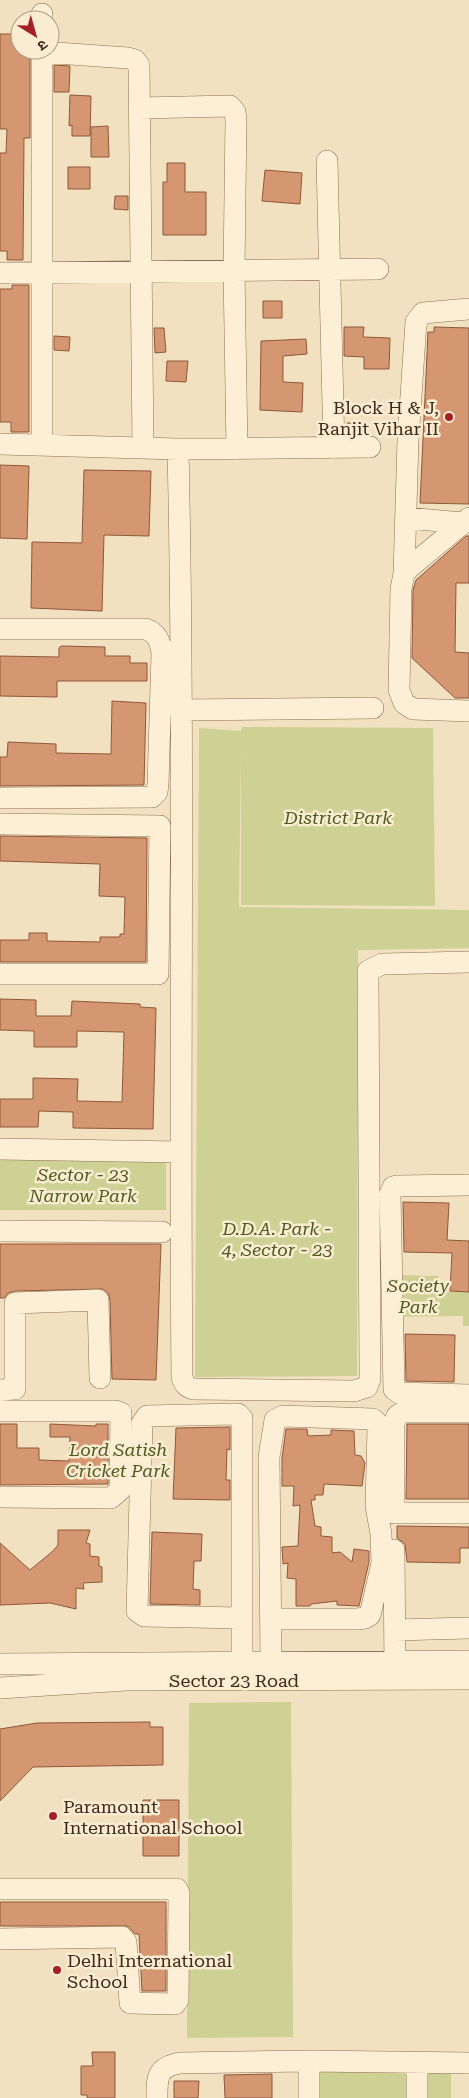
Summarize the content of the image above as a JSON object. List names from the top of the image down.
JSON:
{
  "streets": {
    "street": ["Sector 23 Road"]
  },
  "parks": [
    "District Park",
    "Sector - 23 Narrow Park",
    "D.D.A. Park - 4, Sector - 23",
    "Society Park",
    "Lord Satish Cricket Park"
  ],
  "places": ["Block H & J, Ranjit Vihar II", "Paramount International School", "Delhi International School"],
  "north": "bottom right"
}
